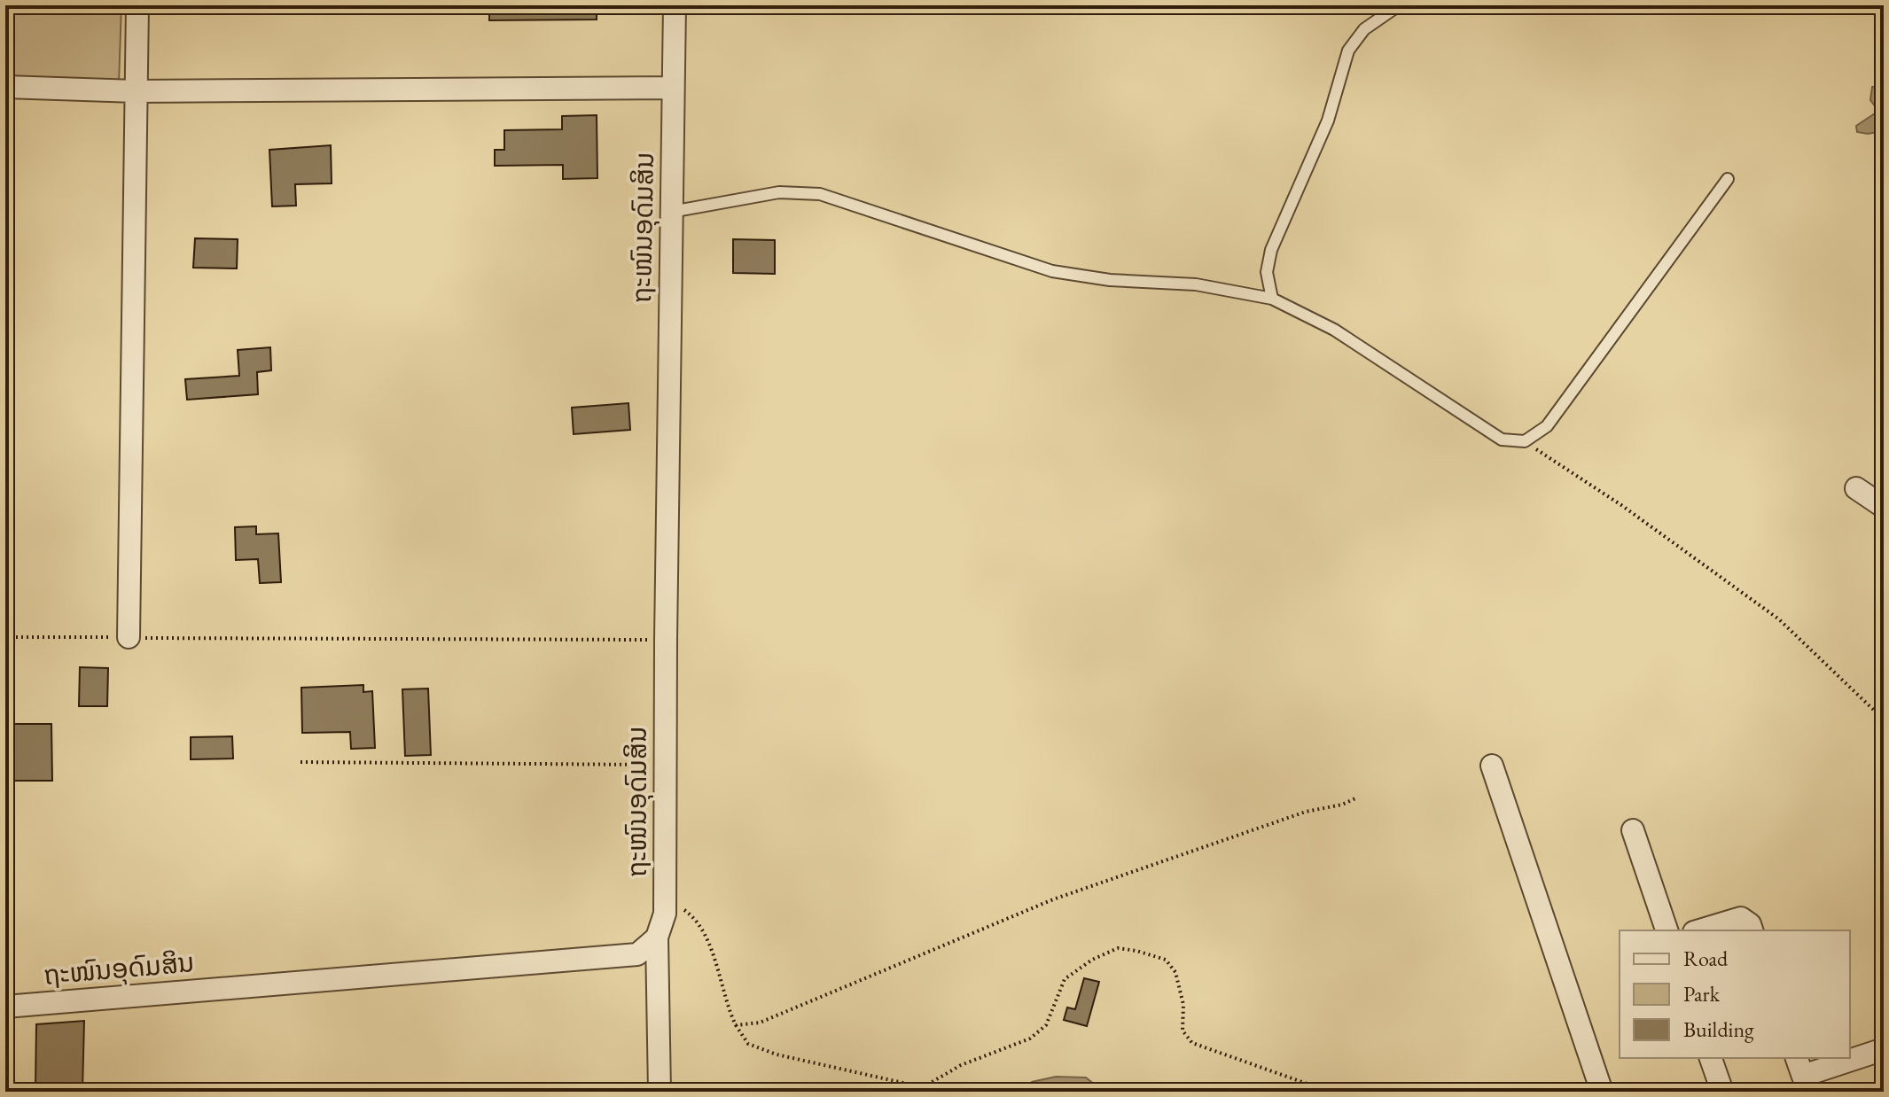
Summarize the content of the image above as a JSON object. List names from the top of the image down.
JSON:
{
  "streets": {
    "street": ["ຖະໜົນອຸດົມສິນ"]
  },
  "legend": ["Road", "Park", "Building"]
}
